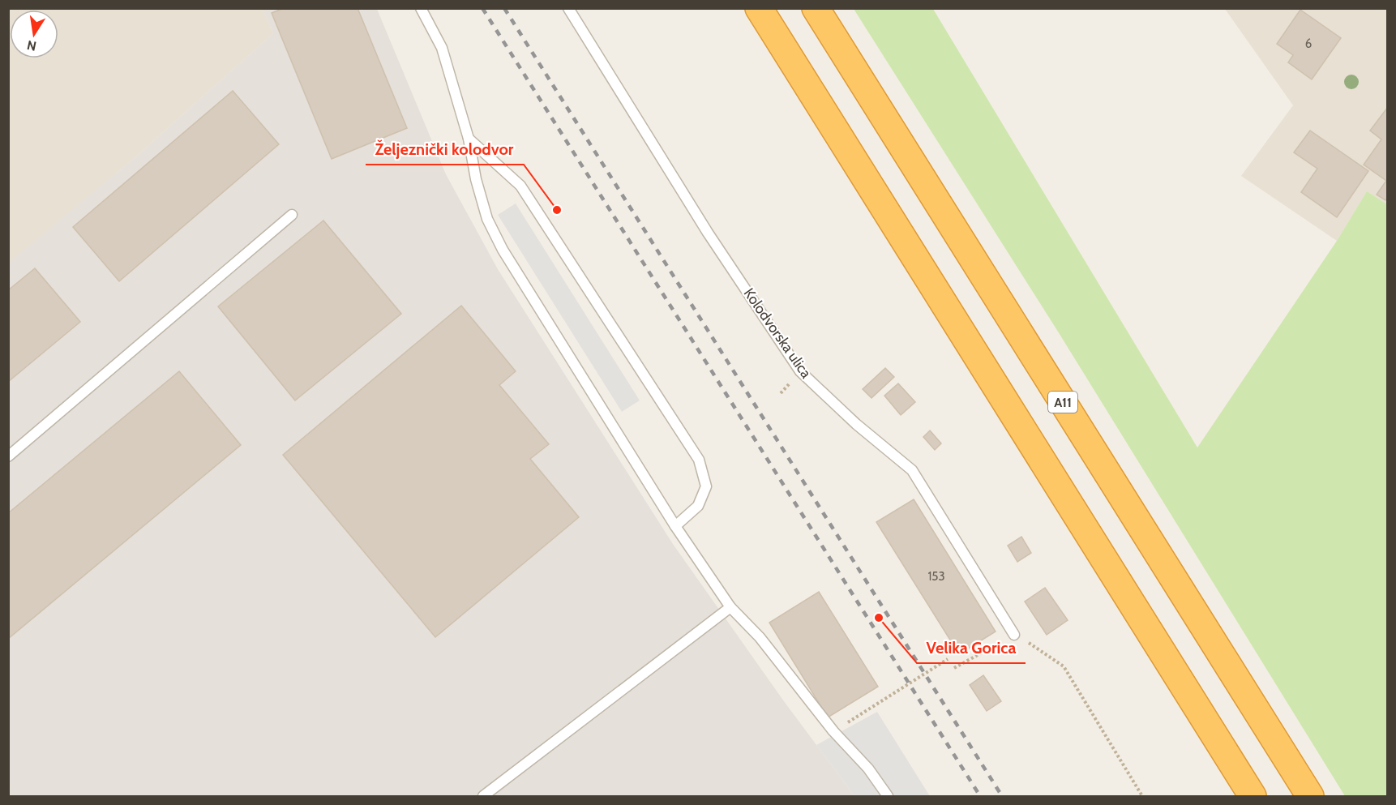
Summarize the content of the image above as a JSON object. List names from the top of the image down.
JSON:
{
  "streets": {
    "highway": ["A11"],
    "lane": ["Kolodvorska ulica"]
  },
  "places": ["Željeznički kolodvor", "Velika Gorica"],
  "house_numbers": ["6", "153"],
  "north": "bottom"
}
